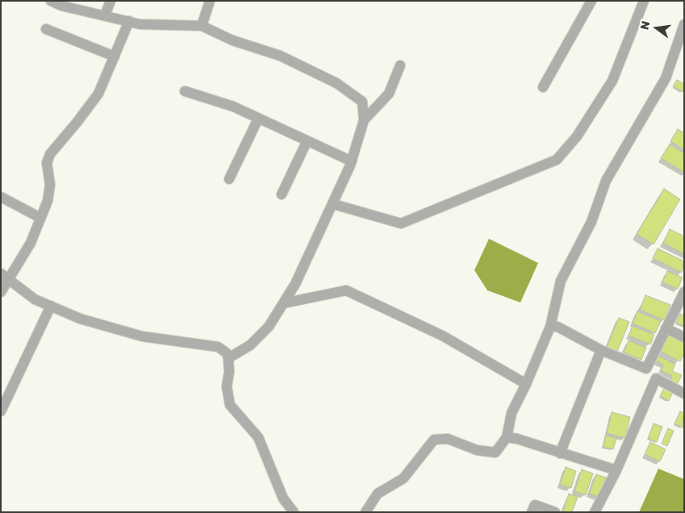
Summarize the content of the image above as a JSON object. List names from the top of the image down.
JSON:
{
  "north": "left"
}
